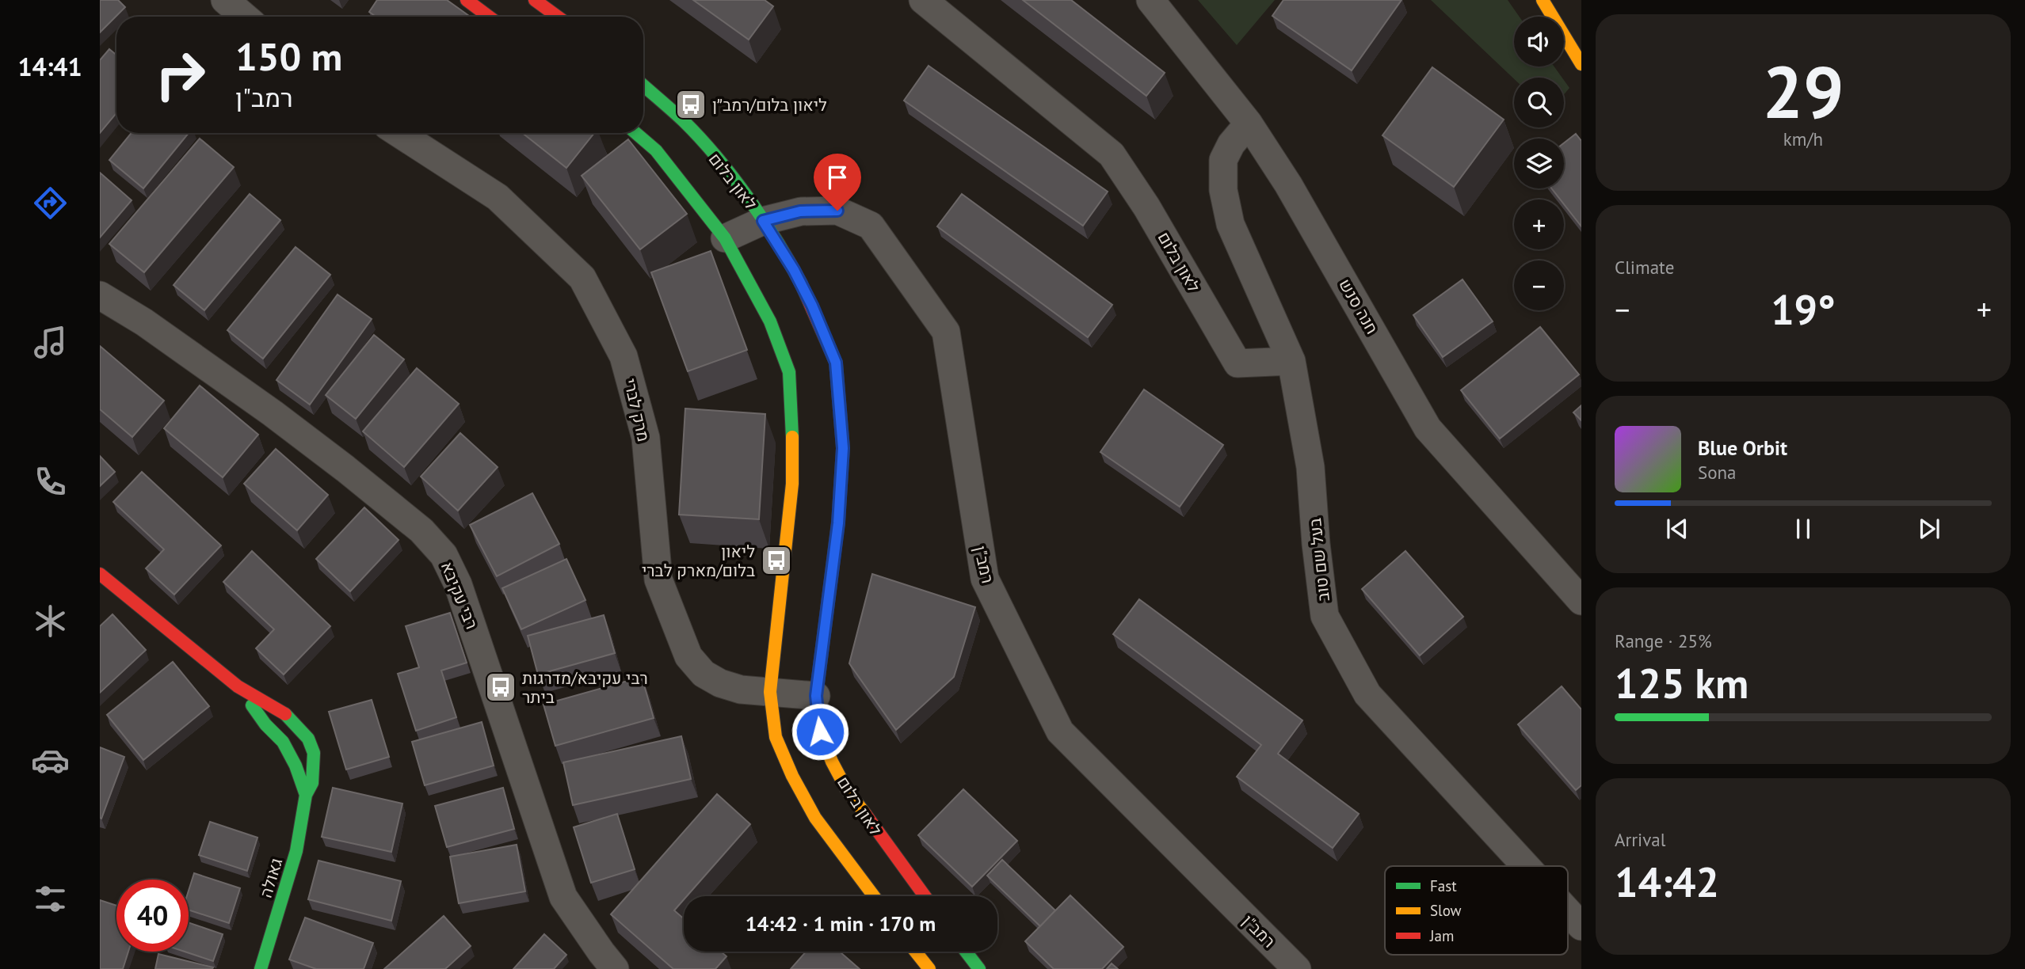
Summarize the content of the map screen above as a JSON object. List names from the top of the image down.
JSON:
{
  "streets": {
    "street": [
      "לאון בלום",
      "חנה סנש",
      "מרק לברי",
      "בעל שם טוב",
      "רמב\"ן",
      "רבי עקיבא",
      "גאולה"
    ]
  },
  "crossings": [
    ["לאון בלום", "מרק לברי"],
    ["לאון בלום", "בעל שם טוב"],
    ["לאון בלום", "רמב\"ן"],
    ["חנה סנש", "בעל שם טוב"]
  ],
  "places": {
    "bus stop": ["ליאון בלום/רמב״ן", "ליאון בלום/מארק לברי", "רבי עקיבא/מדרגות ביתר"]
  },
  "legend": ["Fast", "Slow", "Jam"],
  "page": {
    "tabs": "14:41",
    "tile": [
      ["29", "km/h"],
      "Climate",
      ["Range · 25%", "125 km"],
      ["Arrival", "14:42"]
    ],
    "map_buttons": ["+", "−"],
    "turn": ["150 m", "רמב\"ן"],
    "heat": ["−", "19°", "+"],
    "song": ["Blue Orbit", "Sona"],
    "limit": "40",
    "trip": "14:42 · 1 min · 170 m"
  }
}
